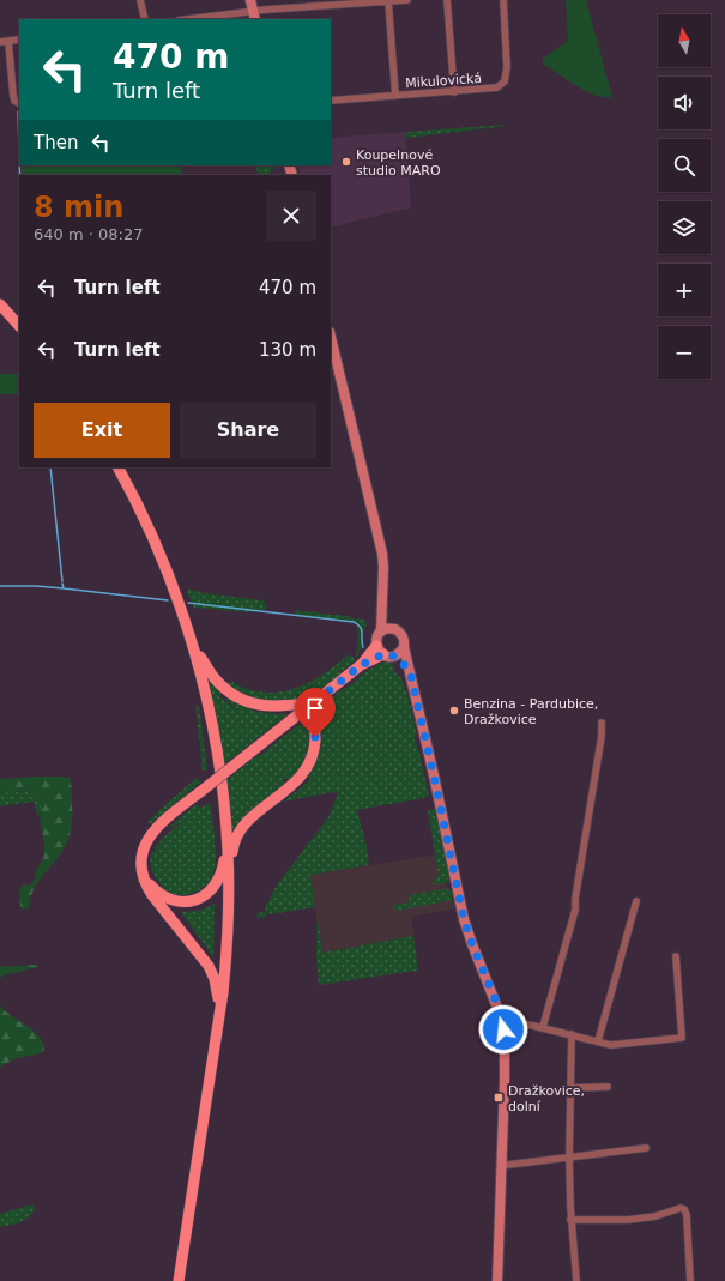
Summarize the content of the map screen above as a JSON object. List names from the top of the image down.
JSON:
{
  "streets": {
    "street": ["Mikulovická"]
  },
  "places": {
    "other": ["Koupelnové studio MARO", "Benzina - Pardubice, Dražkovice"],
    "transit": ["Dražkovice, dolní"]
  },
  "north": "top",
  "page": {
    "map_buttons": ["+", "−"],
    "turn": ["470 m", "Turn left"],
    "then": "Then",
    "heading": ["8 min", "640 m · 08:27"],
    "list": [
      {
        "name": "Turn left",
        "value": "470 m"
      },
      {
        "name": "Turn left",
        "value": "130 m"
      }
    ],
    "buttons": ["Exit", "Share"]
  }
}
